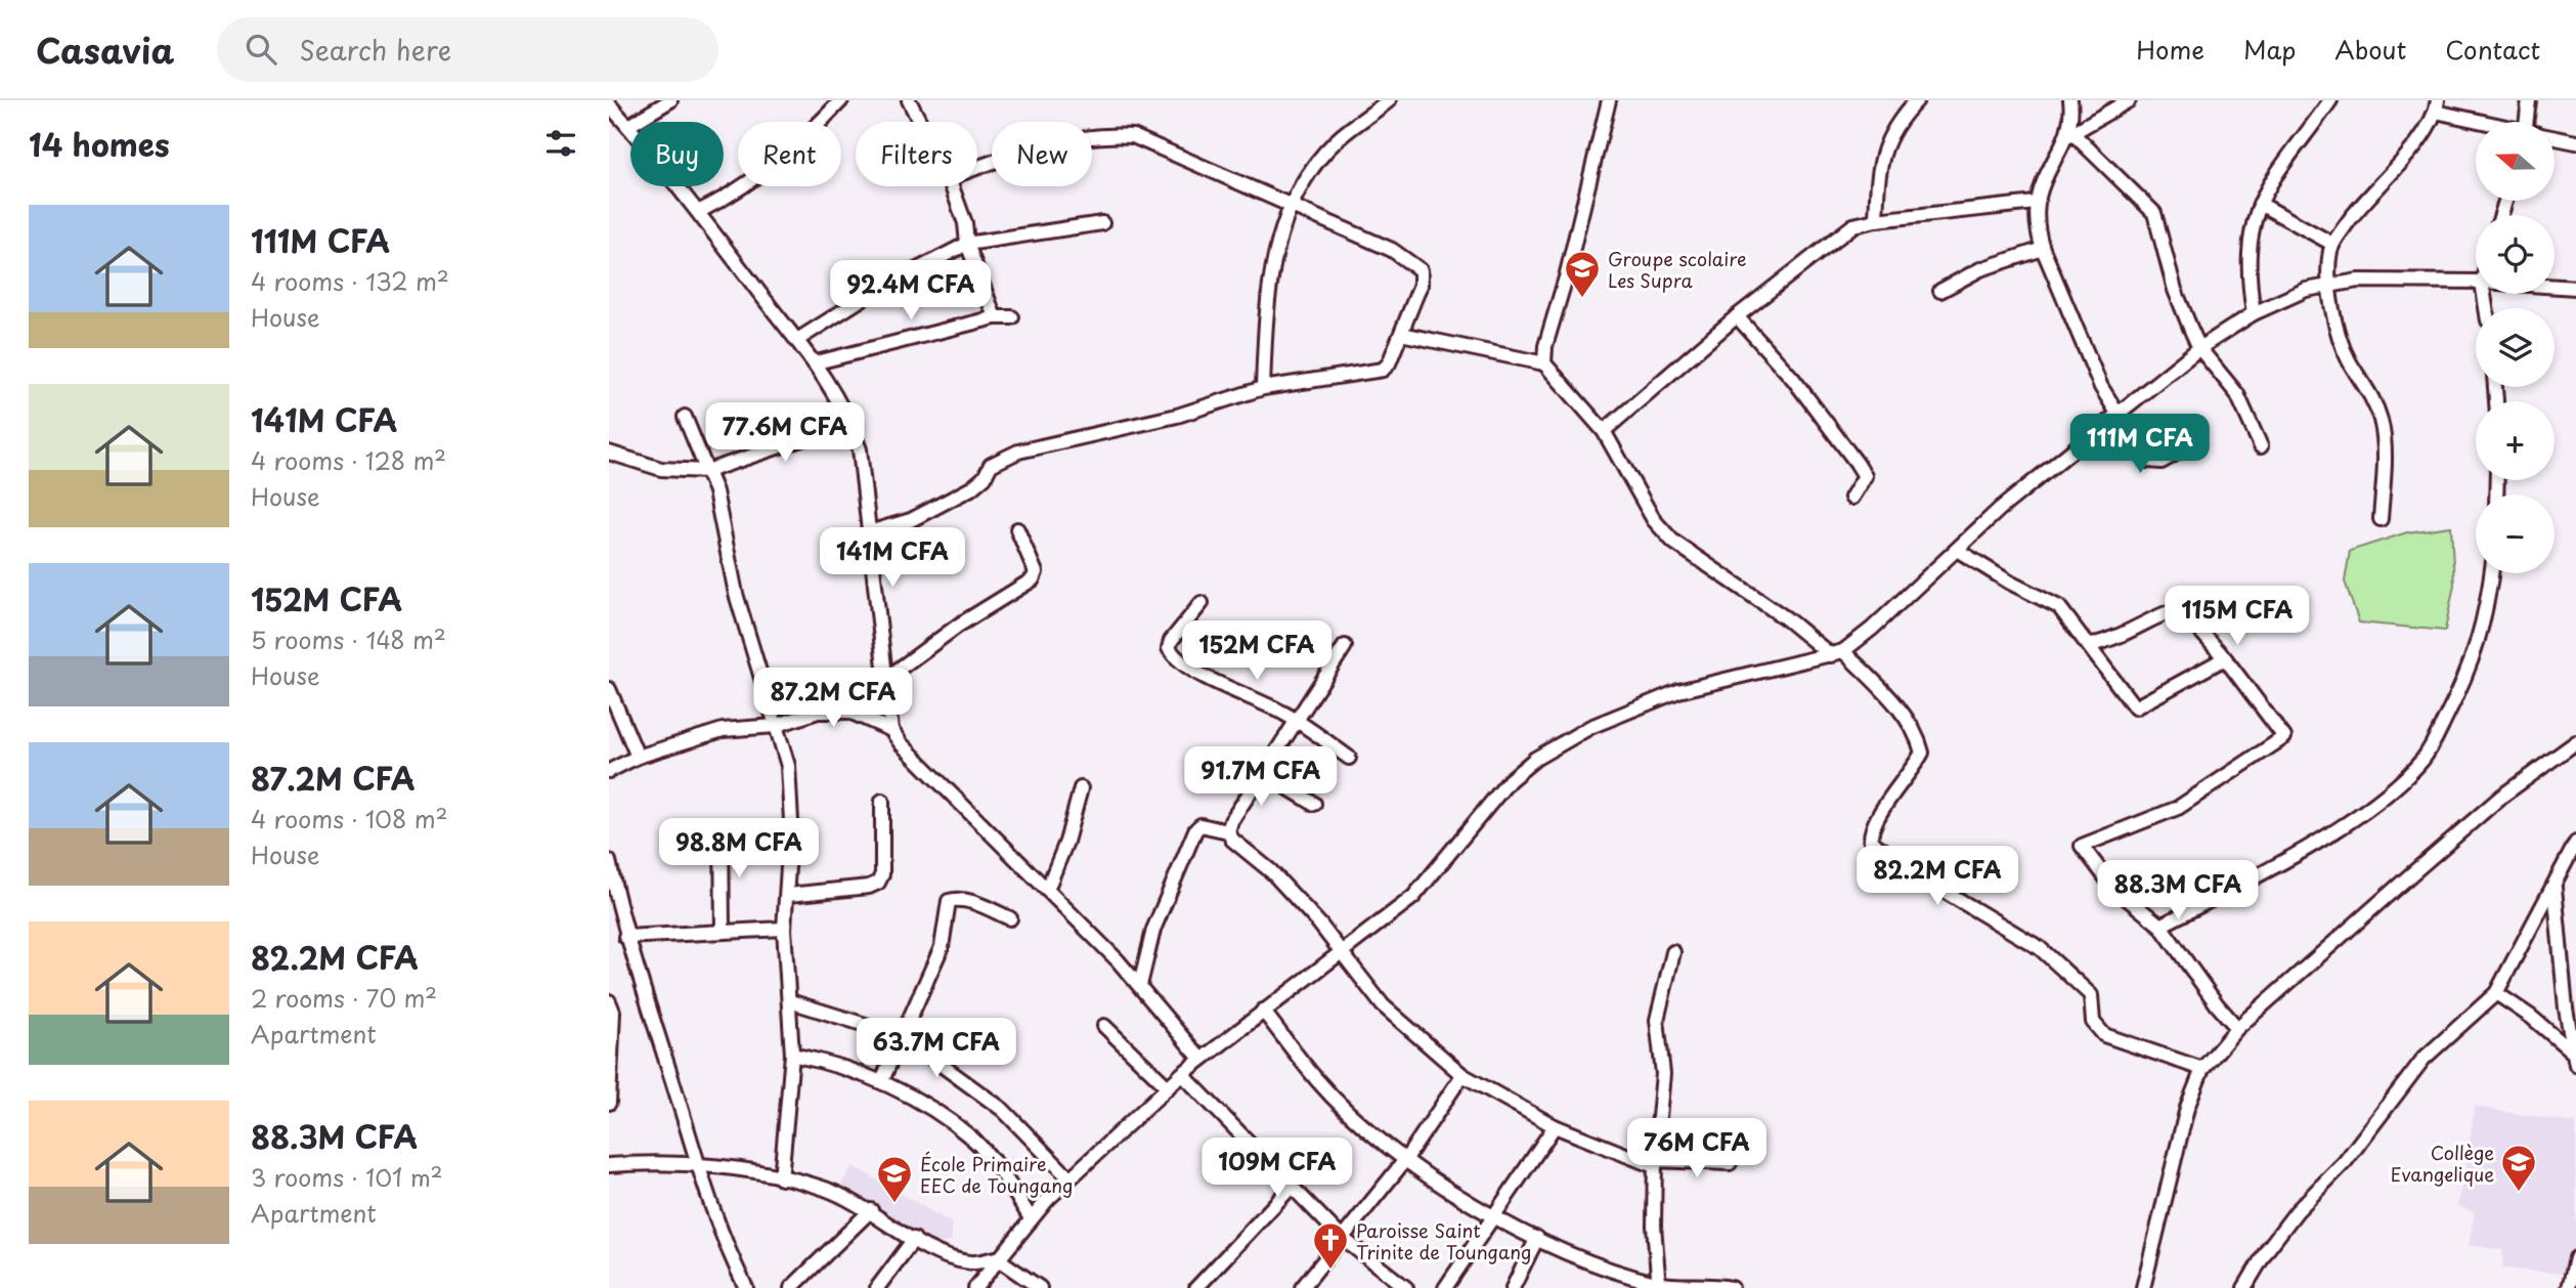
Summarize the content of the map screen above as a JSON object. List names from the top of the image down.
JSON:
{
  "places": {
    "school or university": ["Groupe scolaire Les Supra", "Collège Evangelique", "École Primaire EEC de Toungang"],
    "church": ["Paroisse Saint Trinite de Toungang"]
  },
  "north": "left",
  "page": {
    "header": "Casavia",
    "search": "Search here",
    "nav": [
      "Home",
      "Map",
      "About",
      "Contact"
    ],
    "heading": "14 homes",
    "map_buttons": ["+", "−"],
    "chip": [
      "Buy",
      "Rent",
      "Filters",
      "New"
    ],
    "list": [
      {
        "name": "111M CFA",
        "note": "4 rooms · 132 m² · House"
      },
      {
        "name": "141M CFA",
        "note": "4 rooms · 128 m² · House"
      },
      {
        "name": "152M CFA",
        "note": "5 rooms · 148 m² · House"
      },
      {
        "name": "87.2M CFA",
        "note": "4 rooms · 108 m² · House"
      },
      {
        "name": "82.2M CFA",
        "note": "2 rooms · 70 m² · Apartment"
      },
      {
        "name": "88.3M CFA",
        "note": "3 rooms · 101 m² · Apartment"
      }
    ],
    "price": [
      "92.4M CFA",
      "77.6M CFA",
      "111M CFA",
      "141M CFA",
      "115M CFA",
      "152M CFA",
      "87.2M CFA",
      "91.7M CFA",
      "98.8M CFA",
      "82.2M CFA",
      "88.3M CFA",
      "63.7M CFA",
      "76M CFA",
      "109M CFA"
    ]
  }
}
